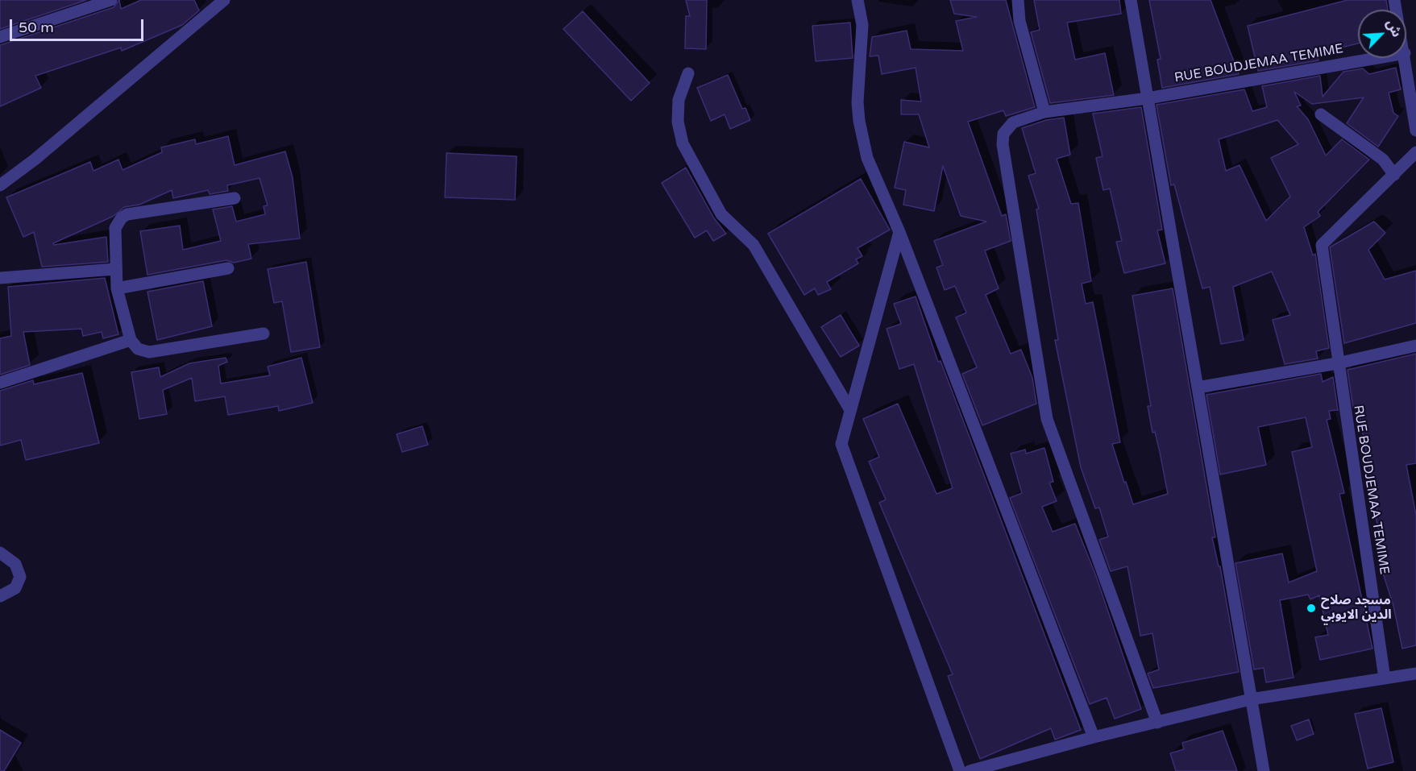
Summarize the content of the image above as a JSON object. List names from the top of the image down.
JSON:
{
  "streets": {
    "street": ["RUE BOUDJEMAA TEMIME"]
  },
  "places": ["مسجد صلاح الدين الايوبي"],
  "scale_bar": "50 m",
  "north": "top right"
}
